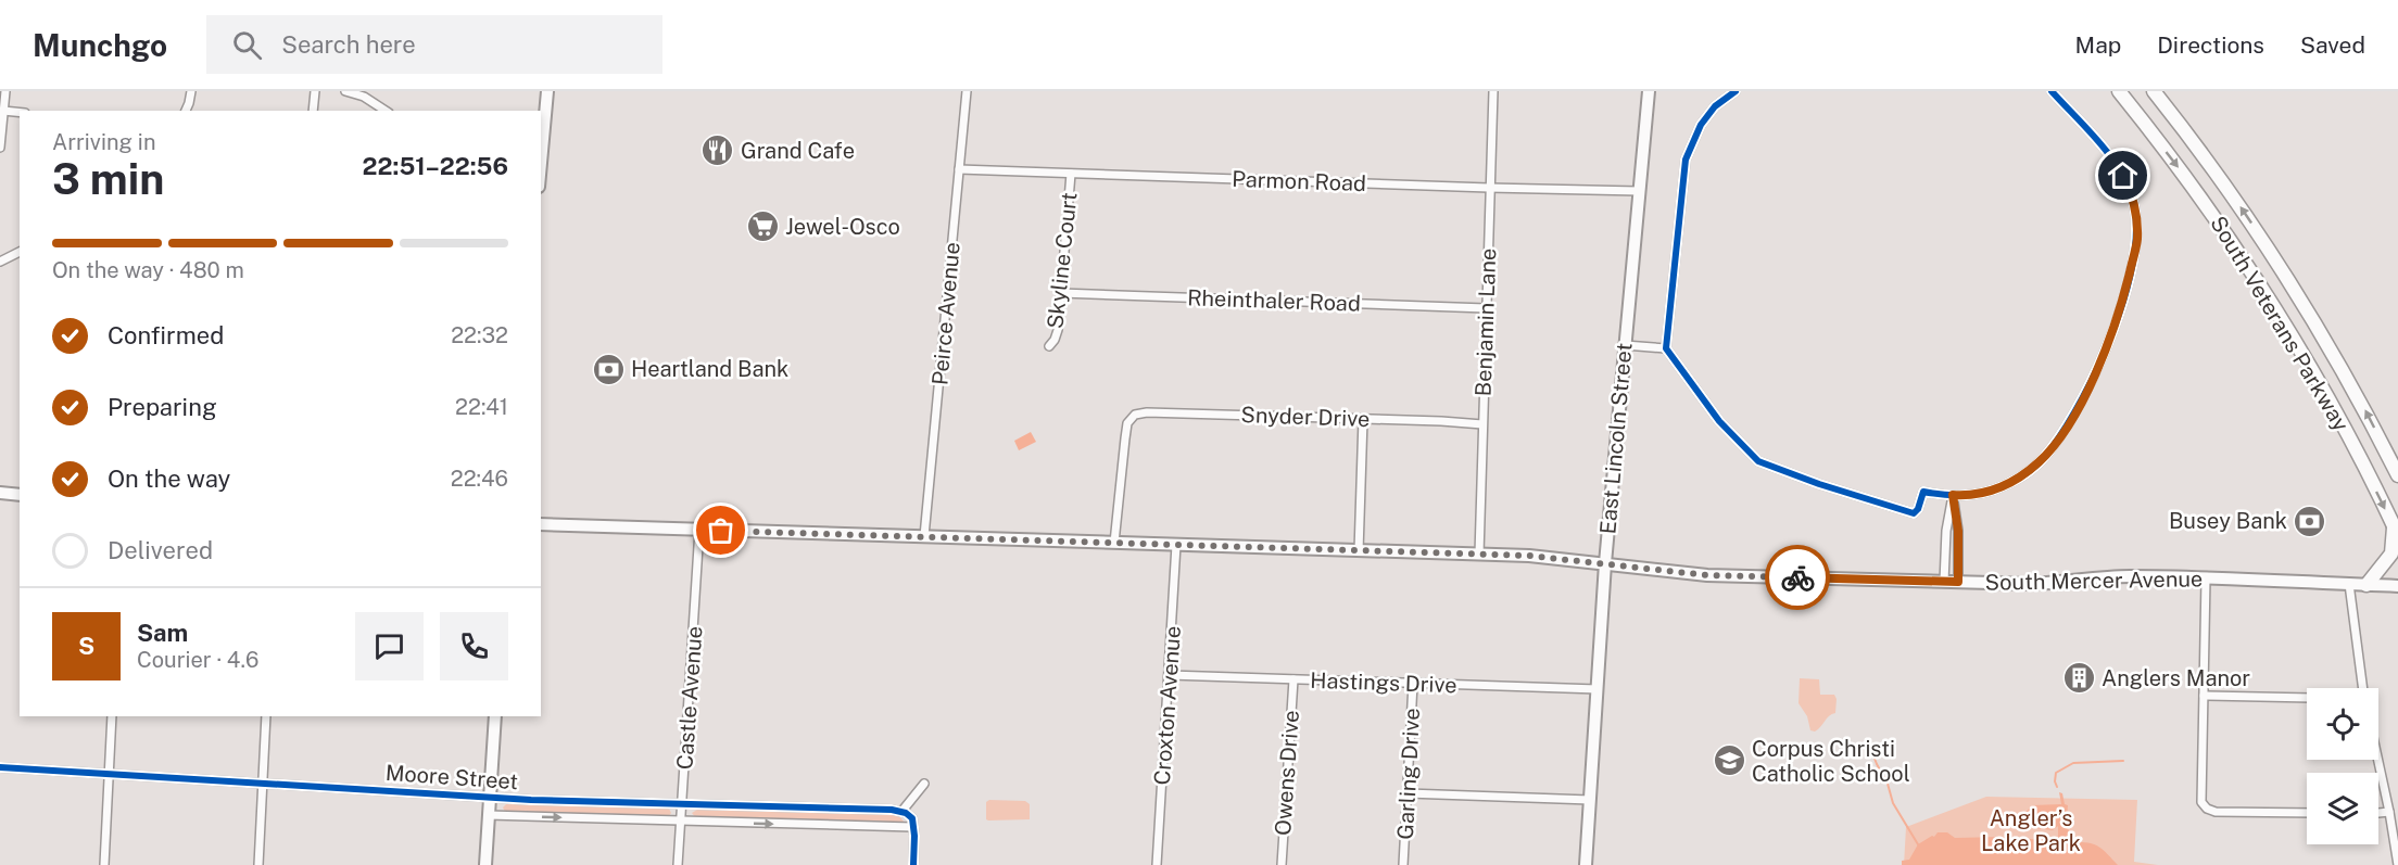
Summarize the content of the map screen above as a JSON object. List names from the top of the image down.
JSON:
{
  "streets": {
    "highway": ["South Veterans Parkway"],
    "main road": ["East Lincoln Street", "South Mercer Avenue"],
    "street": [
      "Parmon Road",
      "Skyline Court",
      "Rheinthaler Road",
      "Peirce Avenue",
      "Benjamin Lane",
      "Snyder Drive",
      "Hastings Drive",
      "Castle Avenue",
      "Croxton Avenue",
      "Owens Drive",
      "Garling Drive",
      "Moore Street"
    ]
  },
  "crossings": [
    ["Parmon Road", "Skyline Court"],
    ["Parmon Road", "Peirce Avenue"],
    ["Parmon Road", "Benjamin Lane"],
    ["Parmon Road", "East Lincoln Street"],
    ["Skyline Court", "Rheinthaler Road"],
    ["Rheinthaler Road", "Benjamin Lane"],
    ["Peirce Avenue", "South Mercer Avenue"],
    ["Benjamin Lane", "Snyder Drive"],
    ["Benjamin Lane", "South Mercer Avenue"],
    ["Snyder Drive", "South Mercer Avenue"],
    ["East Lincoln Street", "South Mercer Avenue"],
    ["East Lincoln Street", "Hastings Drive"],
    ["South Mercer Avenue", "Castle Avenue"],
    ["South Mercer Avenue", "Croxton Avenue"],
    ["Hastings Drive", "Croxton Avenue"],
    ["Hastings Drive", "Owens Drive"],
    ["Hastings Drive", "Garling Drive"],
    ["Castle Avenue", "Moore Street"]
  ],
  "parks": ["Angler’s Lake Park"],
  "places": {
    "restaurant": ["Grand Cafe"],
    "supermarket": ["Jewel-Osco"],
    "bank": ["Heartland Bank", "Busey Bank"],
    "building": ["Anglers Manor"],
    "school or university": ["Corpus Christi Catholic School"]
  },
  "page": {
    "header": "Munchgo",
    "search": "Search here",
    "nav": ["Map", "Directions", "Saved"],
    "heading": ["3 min", "Arriving in", "22:51–22:56"],
    "panel": ["Sam", "Courier · 4.6"],
    "bar": "On the way · 480 m",
    "list": [
      ["Confirmed", "22:32"],
      ["Preparing", "22:41"],
      ["On the way", "22:46"],
      "Delivered"
    ],
    "round": "S"
  }
}
